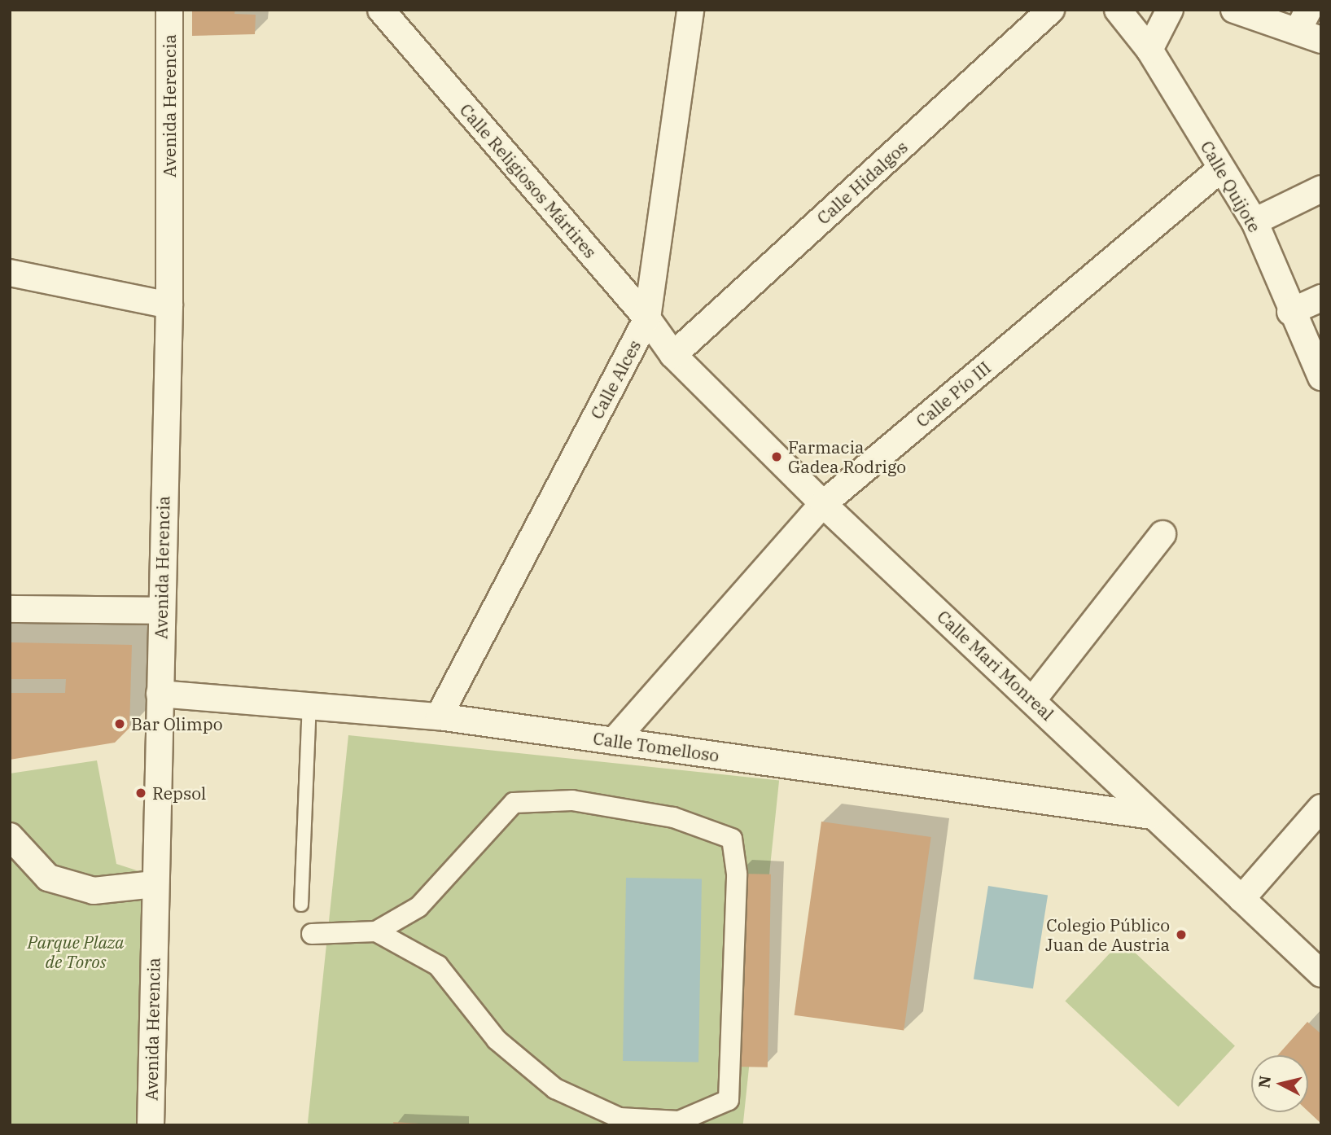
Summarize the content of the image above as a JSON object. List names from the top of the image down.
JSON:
{
  "streets": {
    "street": [
      "Avenida Herencia",
      "Calle Religiosos Mártires",
      "Calle Hidalgos",
      "Calle Quijote",
      "Calle Alces",
      "Calle Pío III",
      "Calle Mari Monreal",
      "Calle Tomelloso"
    ]
  },
  "crossings": [
    ["Avenida Herencia", "Calle Tomelloso"],
    ["Calle Religiosos Mártires", "Calle Hidalgos"],
    ["Calle Religiosos Mártires", "Calle Alces"],
    ["Calle Religiosos Mártires", "Calle Mari Monreal"],
    ["Calle Hidalgos", "Calle Mari Monreal"],
    ["Calle Quijote", "Calle Pío III"],
    ["Calle Alces", "Calle Tomelloso"],
    ["Calle Pío III", "Calle Mari Monreal"],
    ["Calle Pío III", "Calle Tomelloso"],
    ["Calle Mari Monreal", "Calle Tomelloso"]
  ],
  "parks": ["Parque Plaza de Toros"],
  "places": [
    "Farmacia Gadea Rodrigo",
    "Bar Olimpo",
    "Repsol",
    "Colegio Público Juan de Austria"
  ],
  "north": "left"
}
